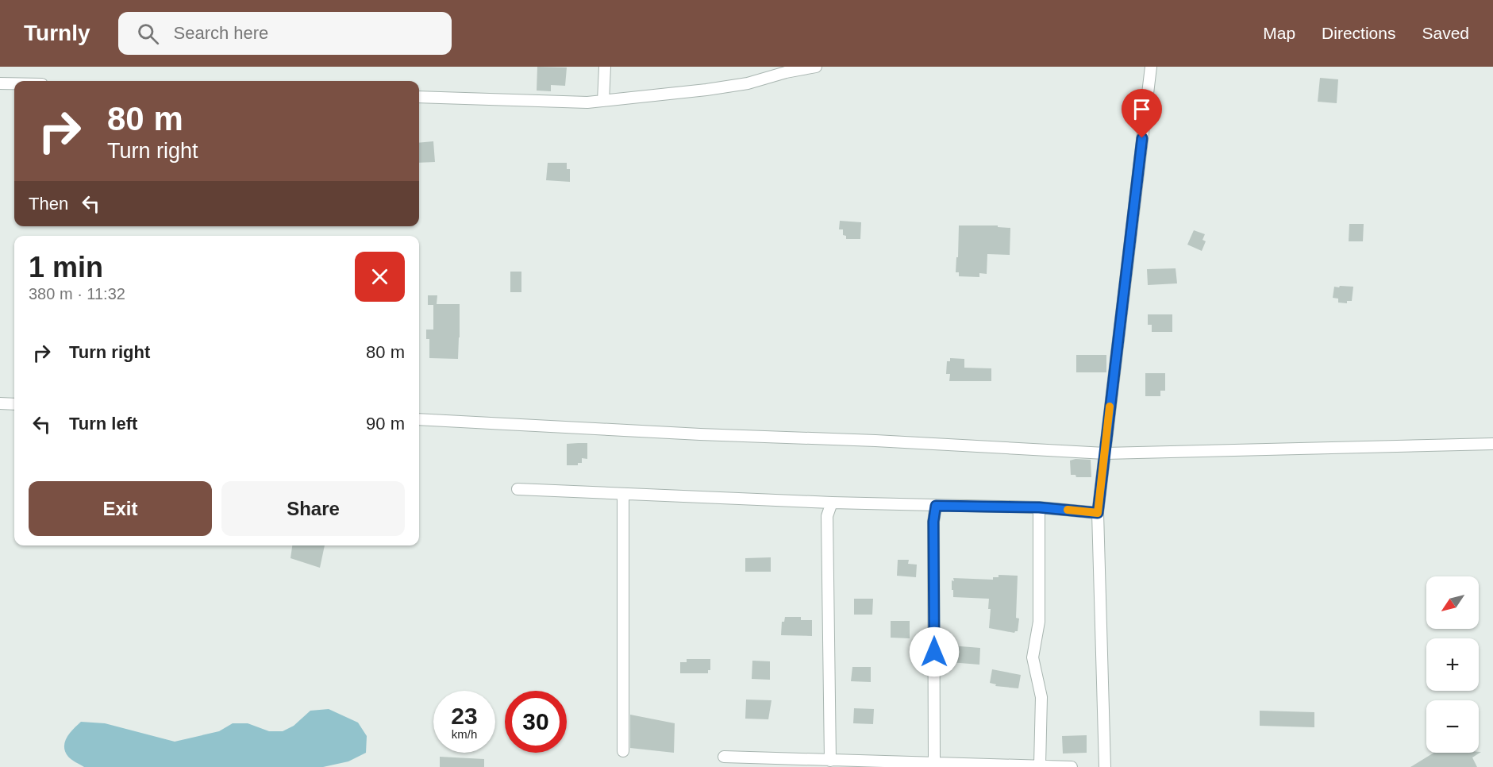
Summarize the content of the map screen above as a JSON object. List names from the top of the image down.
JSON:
{
  "north": "bottom left",
  "page": {
    "header": "Turnly",
    "search": "Search here",
    "nav": ["Map", "Directions", "Saved"],
    "turn": ["80 m", "Turn right"],
    "then": "Then",
    "heading": ["1 min", "380 m · 11:32"],
    "list": [
      {
        "name": "Turn right",
        "value": "80 m"
      },
      {
        "name": "Turn left",
        "value": "90 m"
      }
    ],
    "buttons": ["Exit", "Share"],
    "map_buttons": ["+", "−"],
    "speed": "23 km/h",
    "limit": "30"
  }
}
